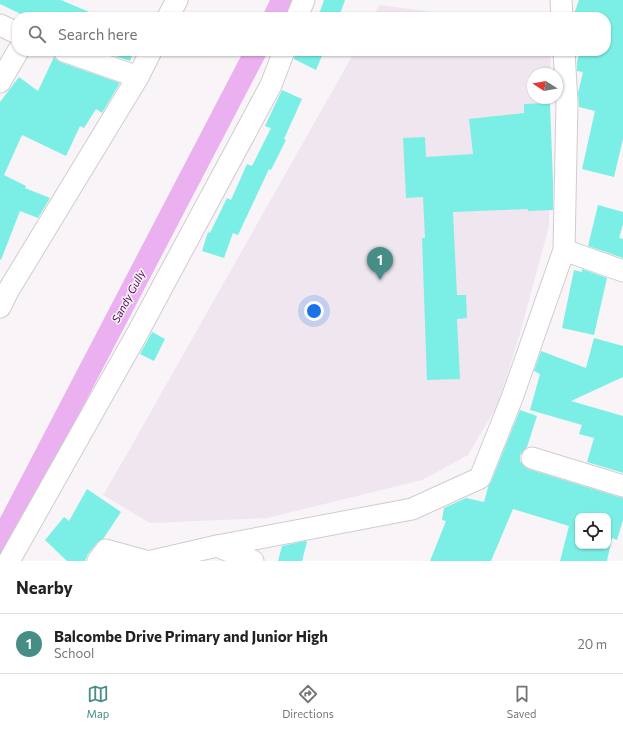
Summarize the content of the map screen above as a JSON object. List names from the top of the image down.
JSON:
{
  "water": ["Sandy Gully"],
  "north": "left",
  "page": {
    "search": "Search here",
    "pins": "1",
    "heading": "Nearby",
    "list": [
      {
        "mark": "1",
        "name": "Balcombe Drive Primary and Junior High",
        "note": "School",
        "value": "20 m"
      }
    ],
    "nav": ["Map", "Directions", "Saved"]
  }
}
